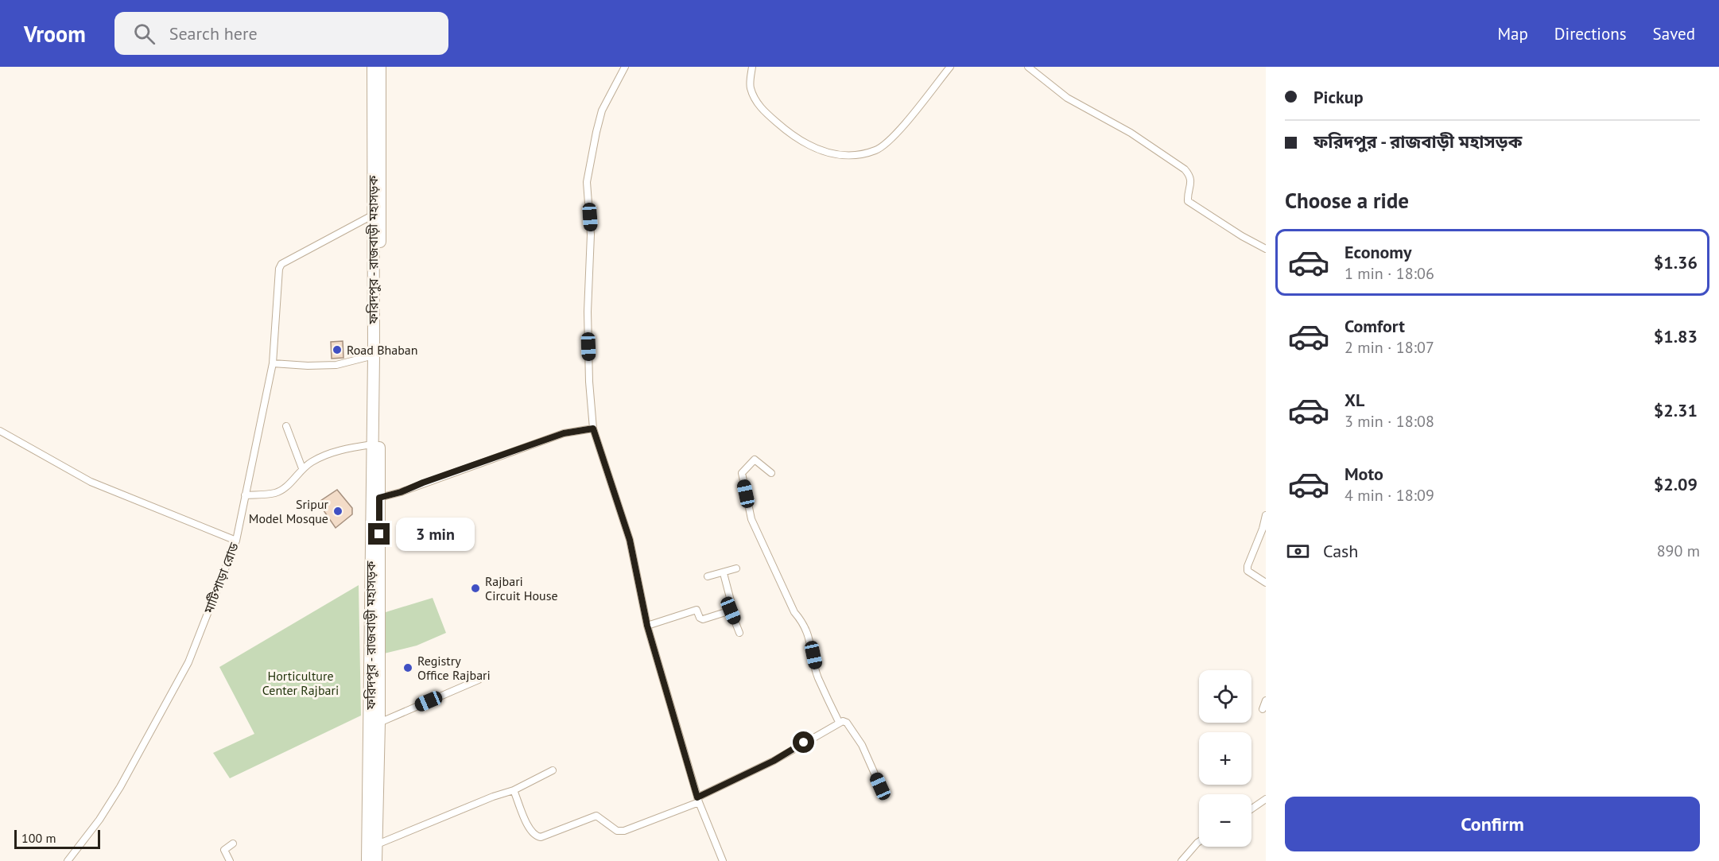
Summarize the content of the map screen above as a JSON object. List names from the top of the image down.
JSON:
{
  "streets": {
    "main road": ["ফরিদপুর - রাজবাড়ী মহাসড়ক"],
    "street": ["মাটিপাড়া রোড"]
  },
  "crossings": [
    ["ফরিদপুর - রাজবাড়ী মহাসড়ক", "মাটিপাড়া রোড"]
  ],
  "parks": ["Horticulture Center Rajbari"],
  "places": [
    "Road Bhaban",
    "Sripur Model Mosque",
    "Rajbari Circuit House",
    "Registry Office Rajbari"
  ],
  "scale_bar": "100 m",
  "page": {
    "header": "Vroom",
    "search": "Search here",
    "nav": ["Map", "Directions", "Saved"],
    "banner": ["Pickup", "ফরিদপুর - রাজবাড়ী মহাসড়ক"],
    "heading": "Choose a ride",
    "list": [
      {
        "name": "Economy",
        "note": "1 min · 18:06",
        "value": "$1.36"
      },
      {
        "name": "Comfort",
        "note": "2 min · 18:07",
        "value": "$1.83"
      },
      {
        "name": "XL",
        "note": "3 min · 18:08",
        "value": "$2.31"
      },
      {
        "name": "Moto",
        "note": "4 min · 18:09",
        "value": "$2.09"
      }
    ],
    "bubble": "3 min",
    "pay": ["Cash", "890 m"],
    "map_buttons": ["+", "−"],
    "buttons": "Confirm",
    "scale": "100 m"
  }
}
